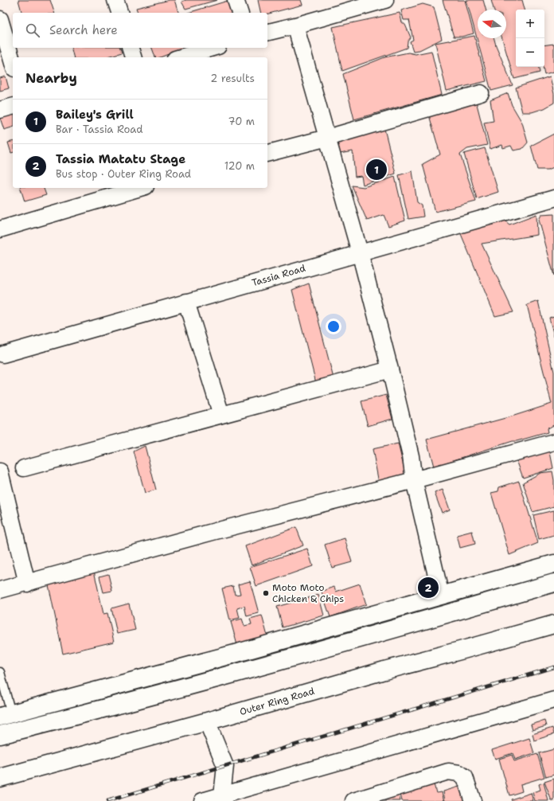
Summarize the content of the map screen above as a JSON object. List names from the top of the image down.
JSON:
{
  "streets": {
    "main road": ["Outer Ring Road"],
    "street": ["Tassia Road"]
  },
  "places": ["Moto Moto Chicken & Chips"],
  "north": "left",
  "page": {
    "map_buttons": ["+", "−"],
    "search": "Search here",
    "heading": ["Nearby", "2 results"],
    "list": [
      {
        "mark": "1",
        "name": "Bailey's Grill",
        "note": "Bar · Tassia Road",
        "value": "70 m"
      },
      {
        "mark": "2",
        "name": "Tassia Matatu Stage",
        "note": "Bus stop · Outer Ring Road",
        "value": "120 m"
      }
    ],
    "pins": ["1", "2"]
  }
}
